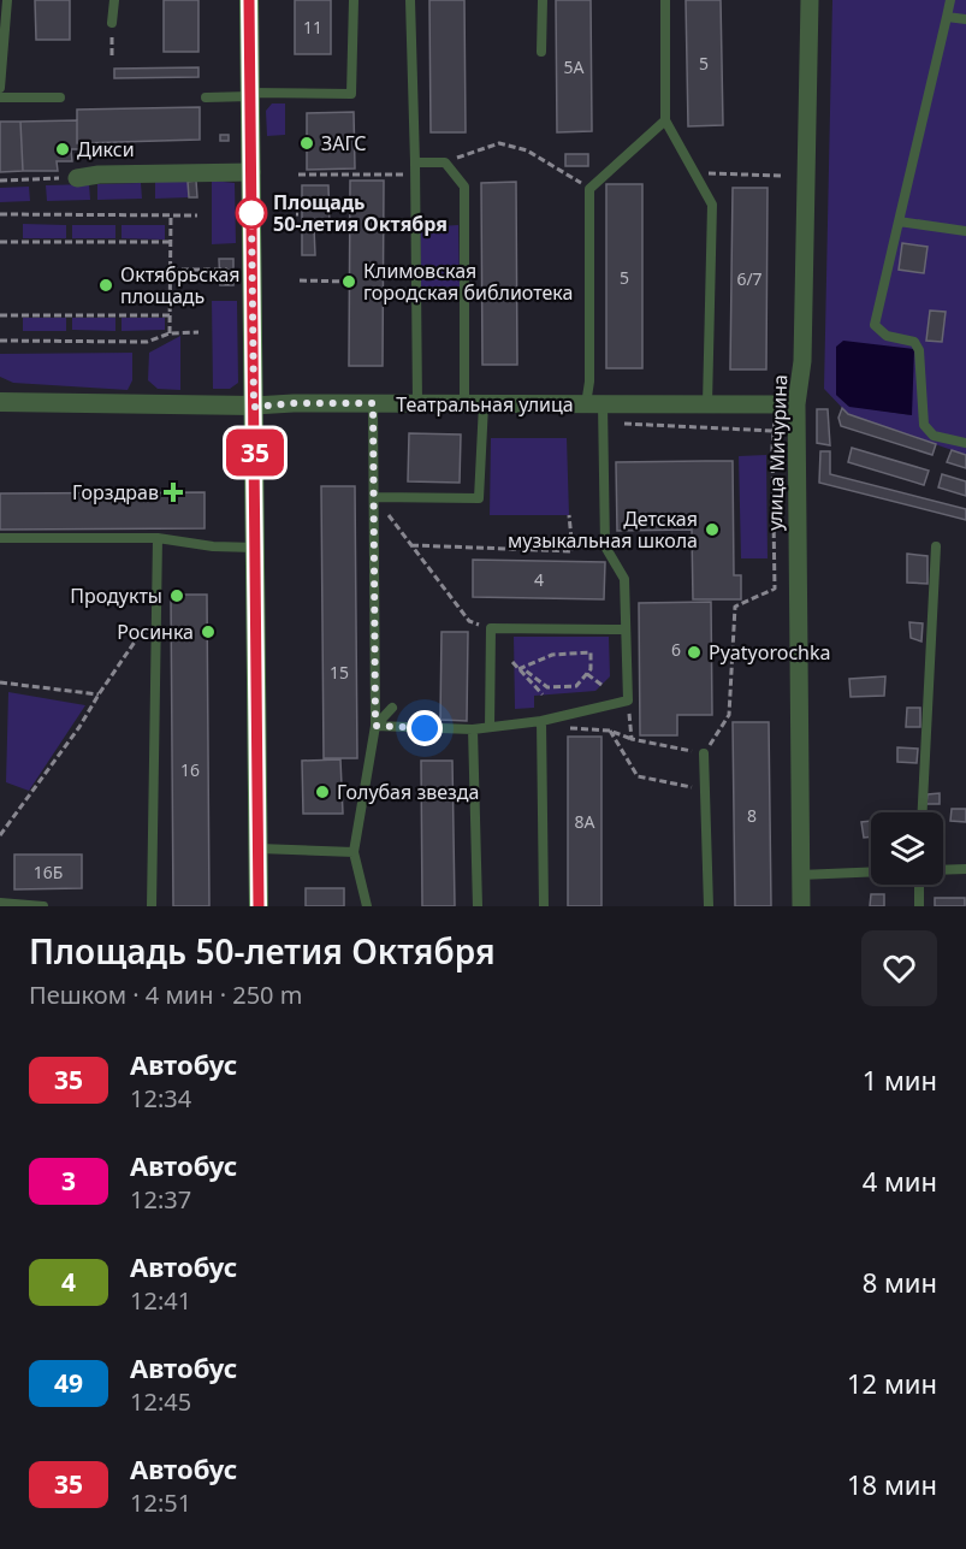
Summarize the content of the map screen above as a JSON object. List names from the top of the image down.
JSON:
{
  "streets": {
    "street": ["Театральная улица", "улица Мичурина"]
  },
  "crossings": [
    ["Театральная улица", "улица Мичурина"]
  ],
  "places": {
    "other": [
      "ЗАГС",
      "Дикси",
      "Площадь 50-летия Октября",
      "Климовская городская библиотека",
      "Октябрьская площадь",
      "Детская музыкальная школа",
      "Продукты",
      "Росинка",
      "Pyatyorochka",
      "Голубая звезда"
    ],
    "health": ["Горздрав"]
  },
  "lines": ["bus line 35"],
  "house_numbers": [
    "11",
    "5",
    "5А",
    "5",
    "6/7",
    "4",
    "6",
    "15",
    "16",
    "8",
    "8А",
    "16Б"
  ],
  "page": {
    "on_map": "35",
    "heading": ["Площадь 50-летия Октября", "Пешком · 4 мин · 250 m"],
    "list": [
      {
        "mark": "35",
        "name": "Автобус",
        "note": "12:34",
        "value": "1 мин"
      },
      {
        "mark": "3",
        "name": "Автобус",
        "note": "12:37",
        "value": "4 мин"
      },
      {
        "mark": "4",
        "name": "Автобус",
        "note": "12:41",
        "value": "8 мин"
      },
      {
        "mark": "49",
        "name": "Автобус",
        "note": "12:45",
        "value": "12 мин"
      },
      {
        "mark": "35",
        "name": "Автобус",
        "note": "12:51",
        "value": "18 мин"
      }
    ]
  }
}
